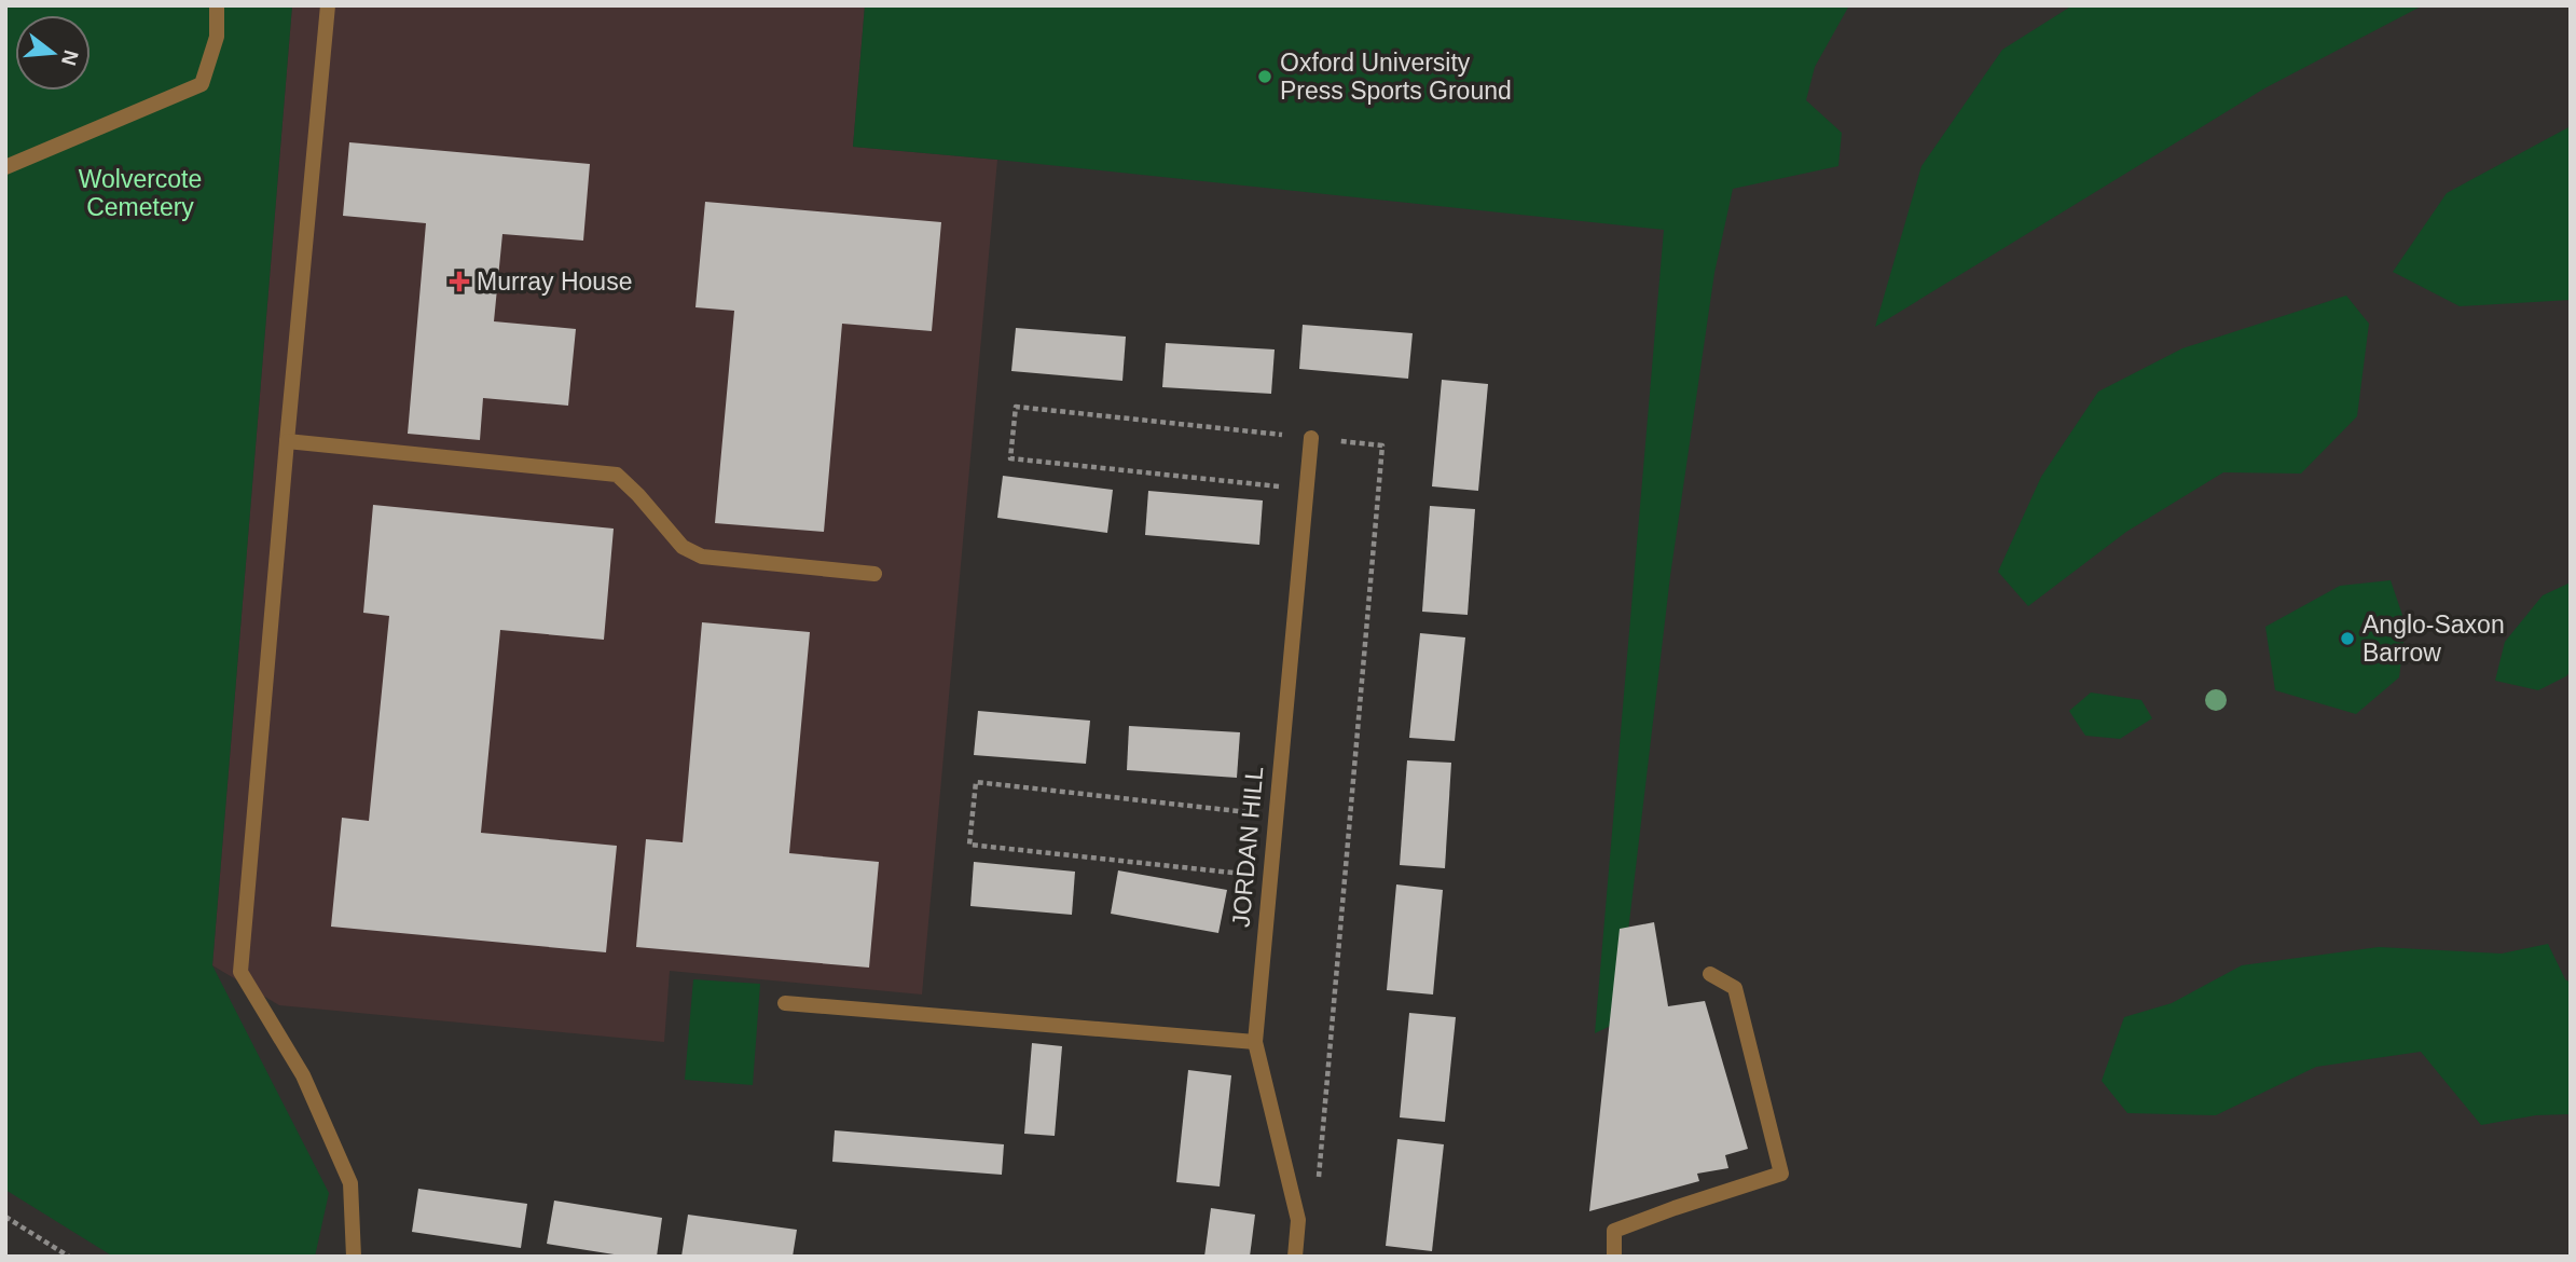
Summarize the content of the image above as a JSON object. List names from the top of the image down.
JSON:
{
  "streets": {
    "street": ["JORDAN HILL"]
  },
  "parks": ["Wolvercote Cemetery"],
  "places": {
    "other": ["Oxford University Press Sports Ground", "Anglo-Saxon Barrow"],
    "health": ["Murray House"]
  },
  "north": "right"
}
